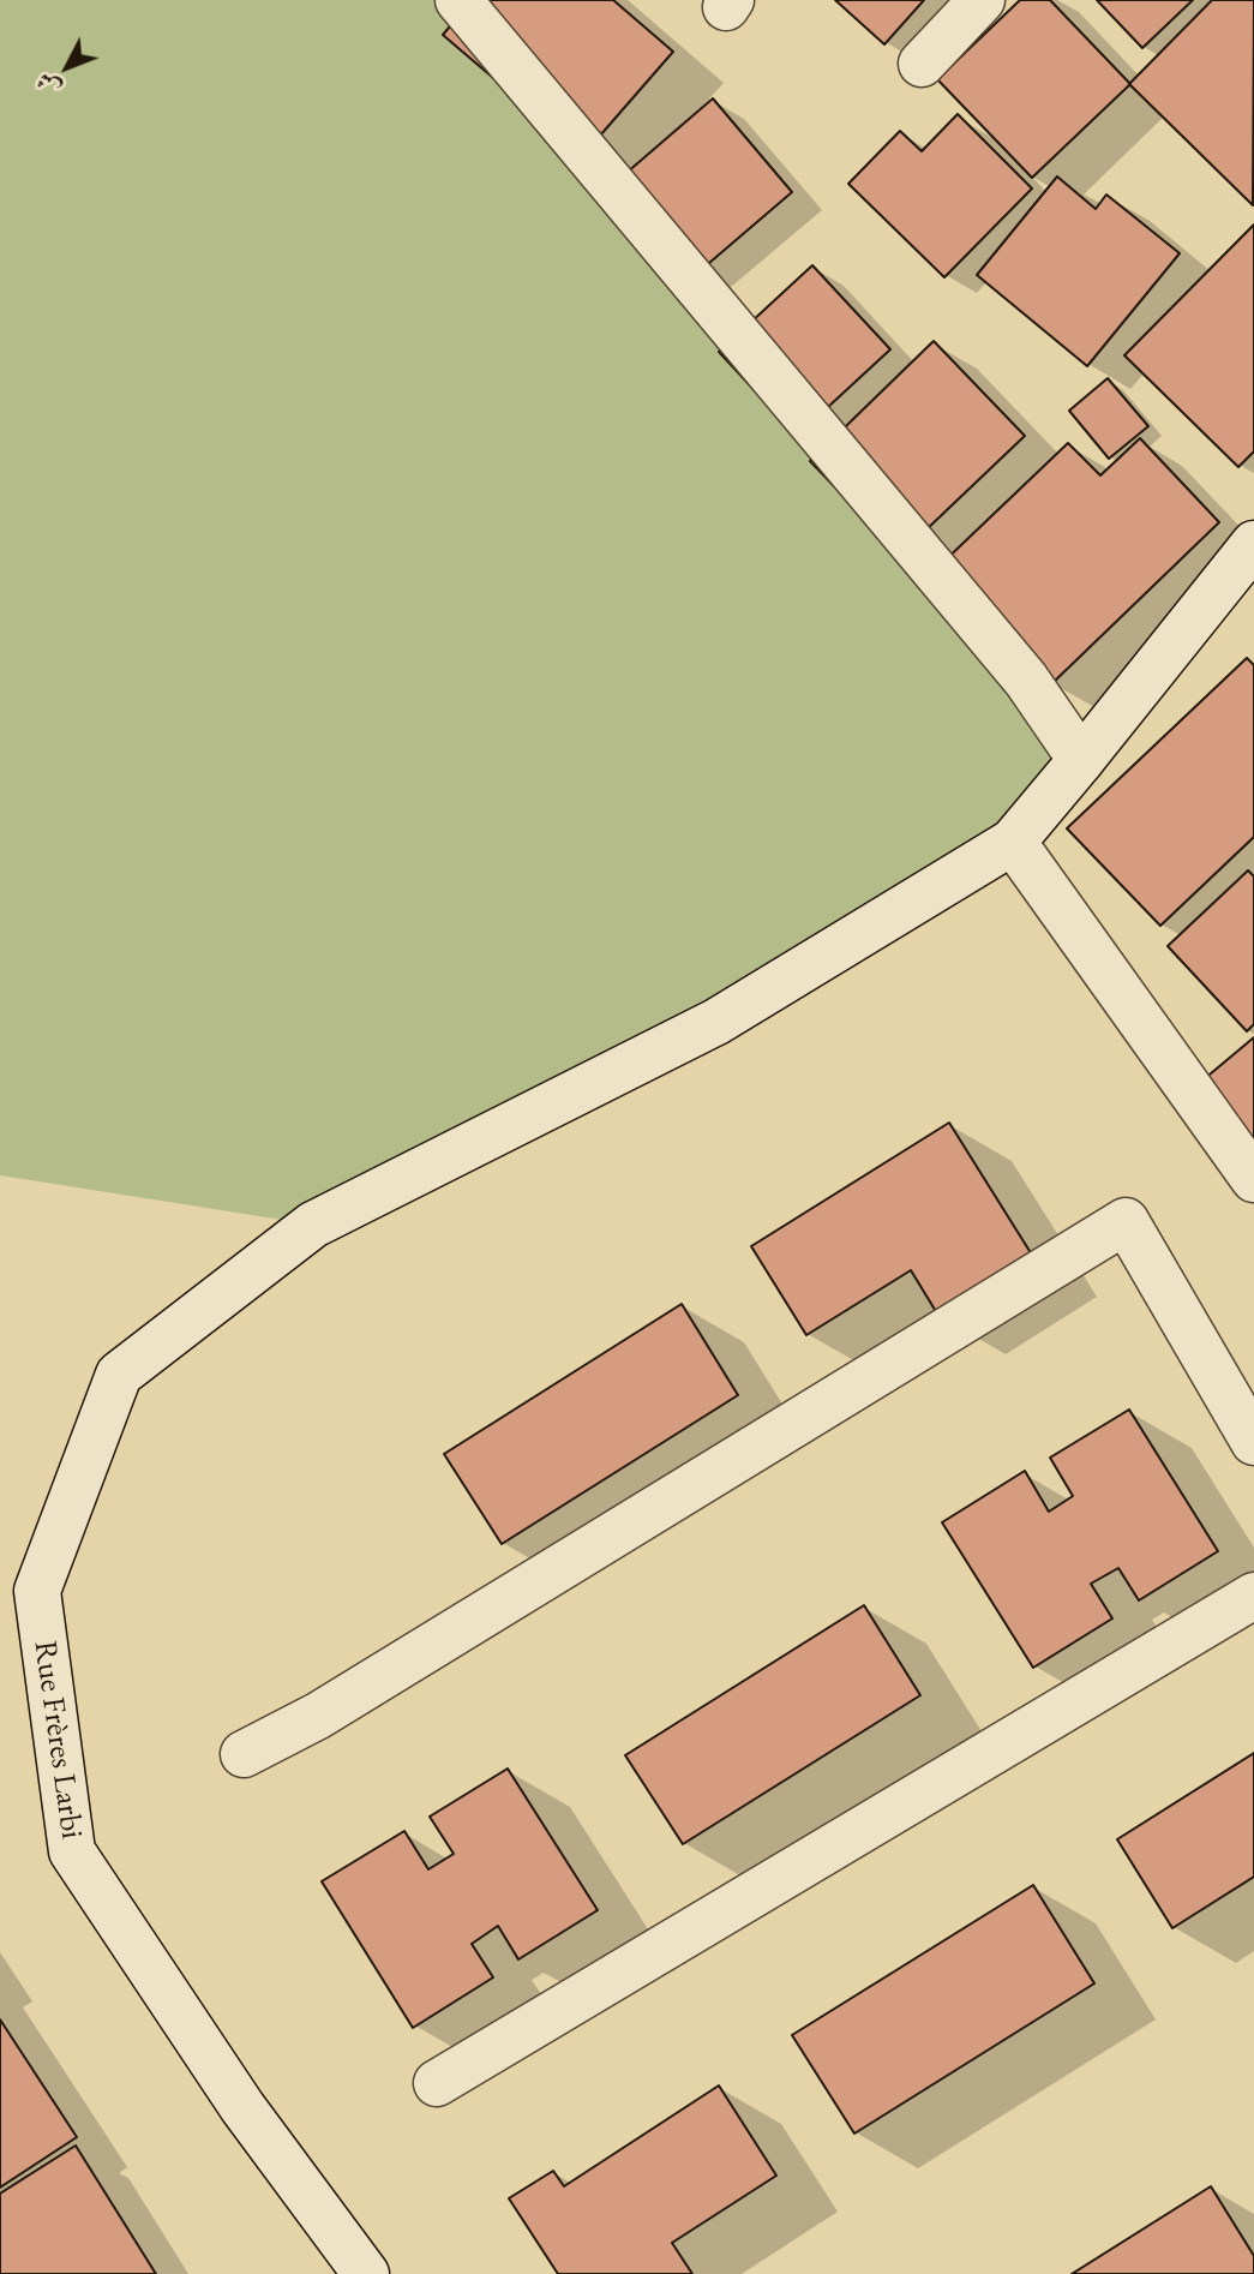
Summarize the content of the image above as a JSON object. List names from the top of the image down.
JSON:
{
  "streets": {
    "street": ["Rue Frères Larbi"]
  },
  "north": "bottom left"
}
